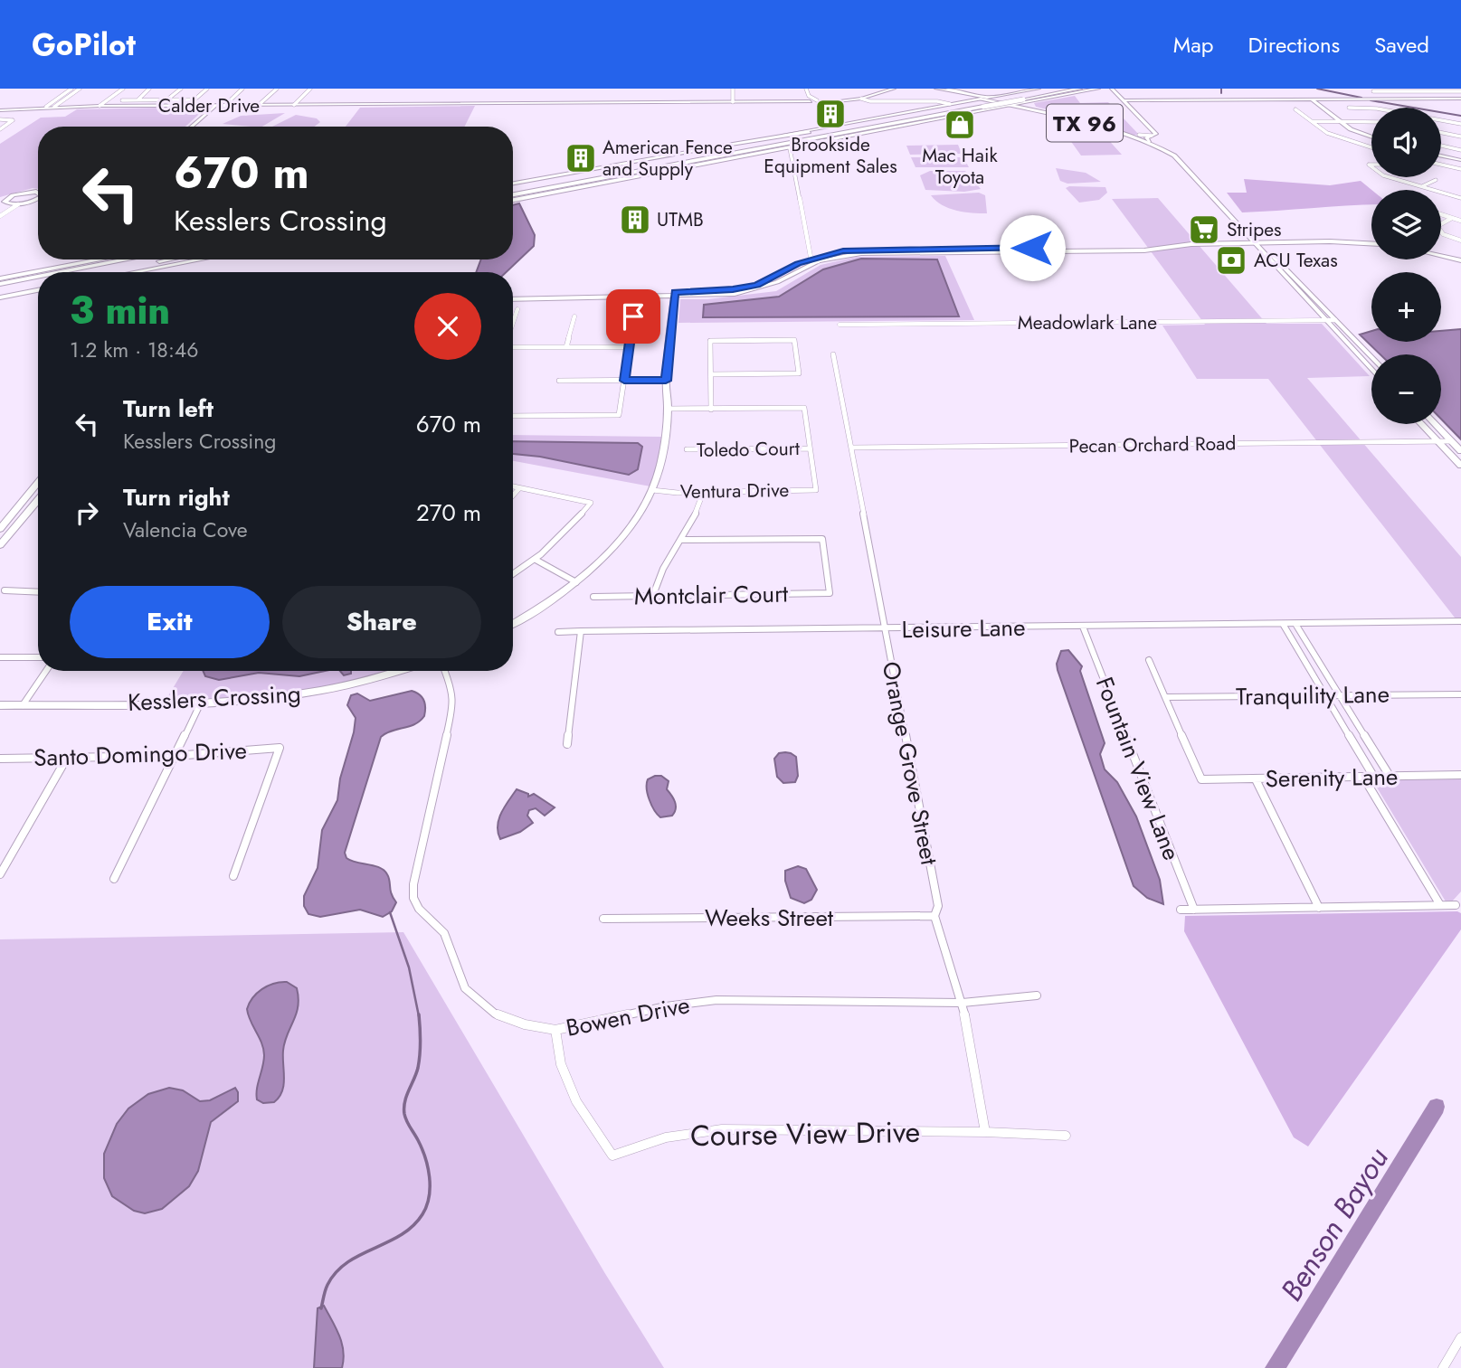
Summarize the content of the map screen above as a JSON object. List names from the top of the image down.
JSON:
{
  "streets": {
    "street": [
      "Calder Drive",
      "TX 96",
      "Meadowlark Lane",
      "Pecan Orchard Road",
      "Toledo Court",
      "Ventura Drive",
      "Montclair Court",
      "Leisure Lane",
      "Tranquility Lane",
      "Kesslers Crossing",
      "Santo Domingo Drive",
      "Orange Grove Street",
      "Fountain View Lane",
      "Serenity Lane",
      "Weeks Street",
      "Bowen Drive",
      "Course View Drive"
    ]
  },
  "crossings": [
    ["TX 96", "Meadowlark Lane"],
    ["Pecan Orchard Road", "Orange Grove Street"],
    ["Toledo Court", "Ventura Drive"],
    ["Leisure Lane", "Orange Grove Street"],
    ["Leisure Lane", "Fountain View Lane"],
    ["Tranquility Lane", "Serenity Lane"],
    ["Orange Grove Street", "Weeks Street"],
    ["Orange Grove Street", "Bowen Drive"],
    ["Orange Grove Street", "Course View Drive"],
    ["Bowen Drive", "Course View Drive"]
  ],
  "water": ["Benson Bayou"],
  "places": {
    "building": ["Brookside Equipment Sales", "American Fence and Supply", "UTMB"],
    "shop": ["Mac Haik Toyota"],
    "supermarket": ["Stripes"],
    "bank": ["ACU Texas"]
  },
  "page": {
    "header": "GoPilot",
    "nav": ["Map", "Directions", "Saved"],
    "map_buttons": ["+", "−"],
    "turn": ["670 m", "Kesslers Crossing"],
    "heading": ["3 min", "1.2 km · 18:46"],
    "list": [
      {
        "name": "Turn left",
        "note": "Kesslers Crossing",
        "value": "670 m"
      },
      {
        "name": "Turn right",
        "note": "Valencia Cove",
        "value": "270 m"
      }
    ],
    "buttons": ["Exit", "Share"]
  }
}
